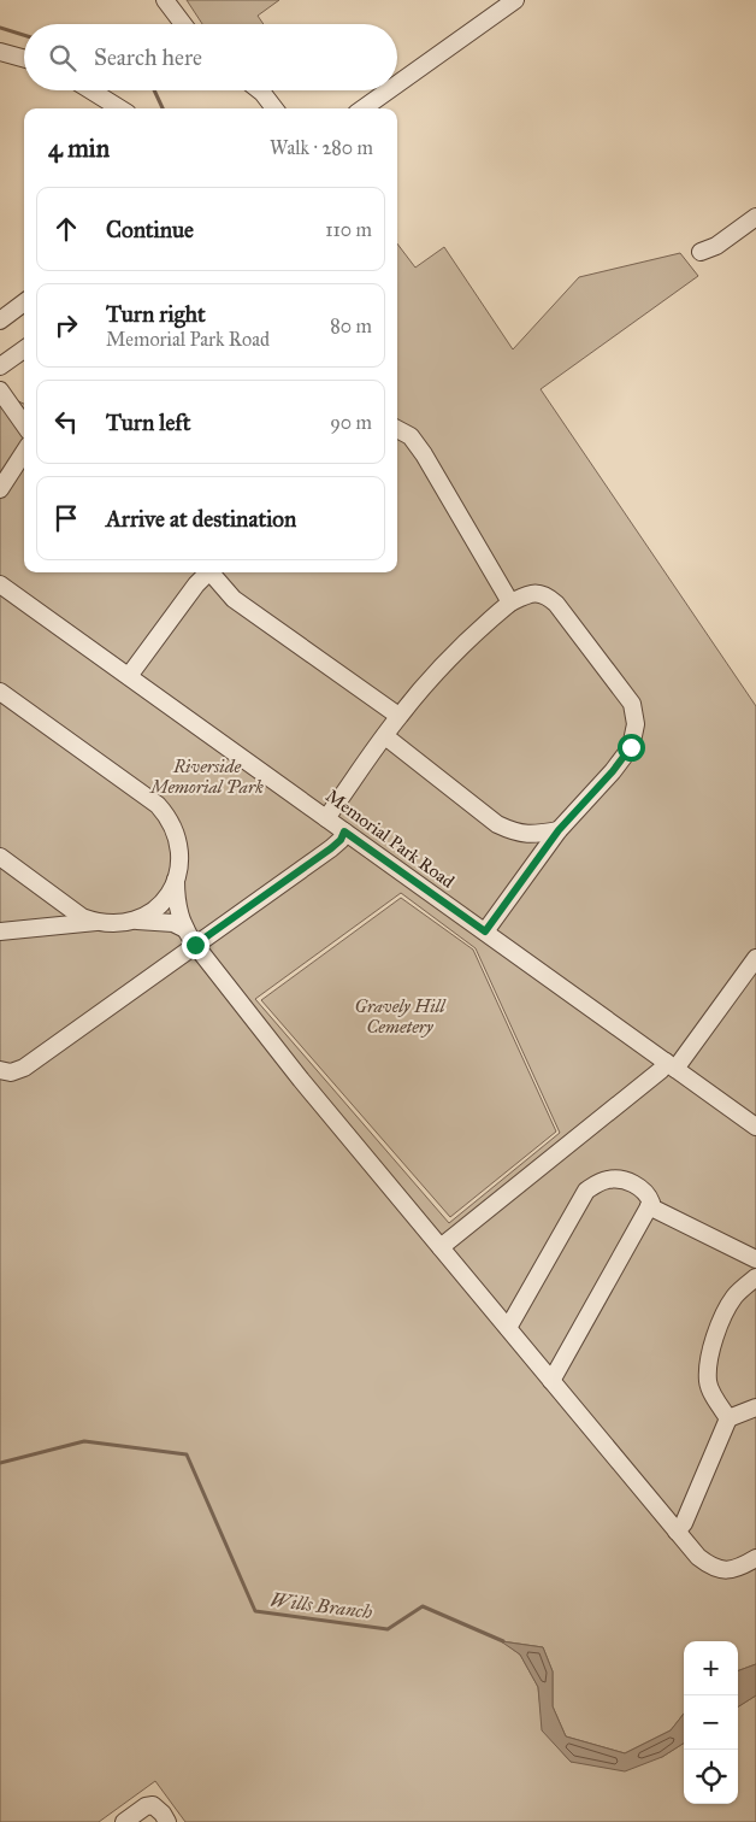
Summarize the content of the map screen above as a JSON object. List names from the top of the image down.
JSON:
{
  "streets": {
    "street": ["Memorial Park Road"]
  },
  "water": ["Wills Branch"],
  "parks": ["Riverside Memorial Park", "Gravely Hill Cemetery"],
  "page": {
    "search": "Search here",
    "heading": ["4 min", "Walk · 280 m"],
    "list": [
      ["Continue", "110 m"],
      ["Turn right", "Memorial Park Road", "80 m"],
      ["Turn left", "90 m"],
      "Arrive at destination"
    ],
    "map_buttons": ["+", "−"]
  }
}
